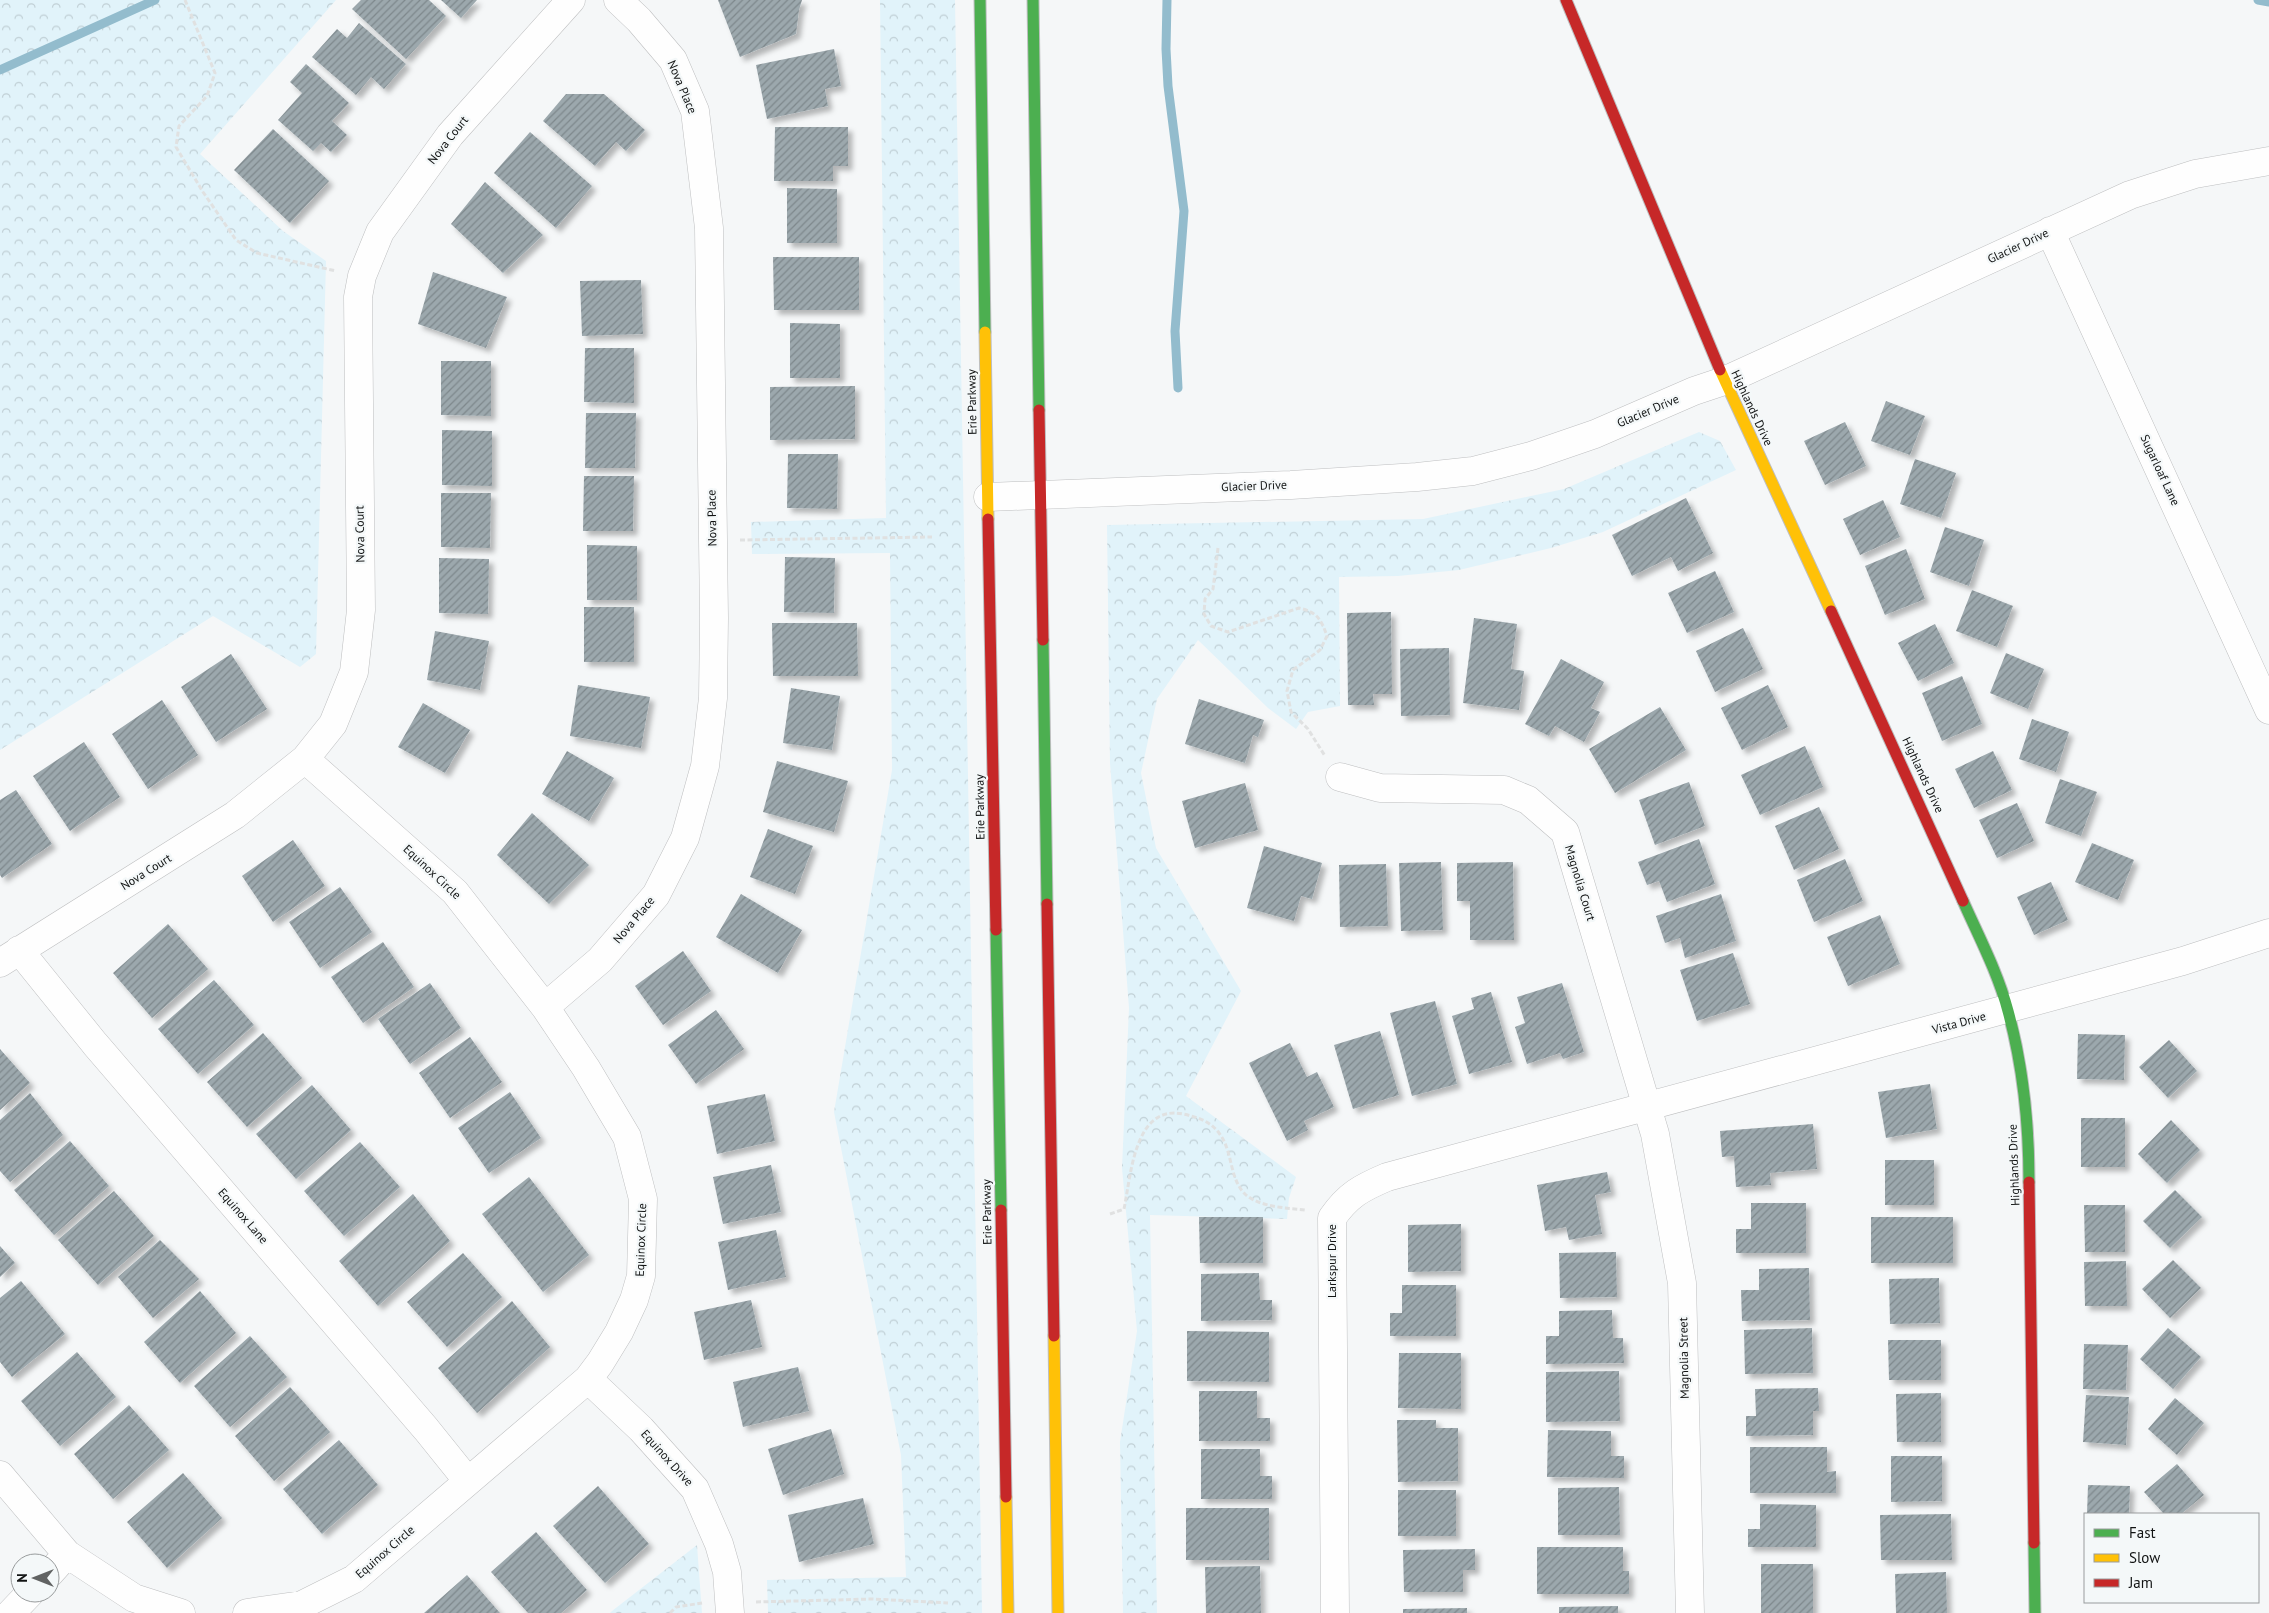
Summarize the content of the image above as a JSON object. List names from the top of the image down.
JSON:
{
  "streets": {
    "main road": ["Erie Parkway", "Highlands Drive"],
    "street": [
      "Nova Place",
      "Nova Court",
      "Glacier Drive",
      "Sugarloaf Lane",
      "Equinox Circle",
      "Magnolia Court",
      "Vista Drive",
      "Equinox Lane",
      "Larkspur Drive",
      "Magnolia Street",
      "Equinox Drive"
    ]
  },
  "crossings": [
    ["Nova Place", "Equinox Circle"],
    ["Nova Court", "Equinox Circle"],
    ["Nova Court", "Equinox Lane"],
    ["Glacier Drive", "Erie Parkway"],
    ["Glacier Drive", "Highlands Drive"],
    ["Glacier Drive", "Sugarloaf Lane"],
    ["Highlands Drive", "Vista Drive"],
    ["Equinox Circle", "Equinox Lane"],
    ["Equinox Circle", "Equinox Drive"],
    ["Magnolia Court", "Vista Drive"],
    ["Magnolia Court", "Larkspur Drive"],
    ["Magnolia Court", "Magnolia Street"],
    ["Vista Drive", "Larkspur Drive"],
    ["Vista Drive", "Magnolia Street"],
    ["Larkspur Drive", "Magnolia Street"]
  ],
  "legend": ["Fast", "Slow", "Jam"],
  "north": "left"
}
